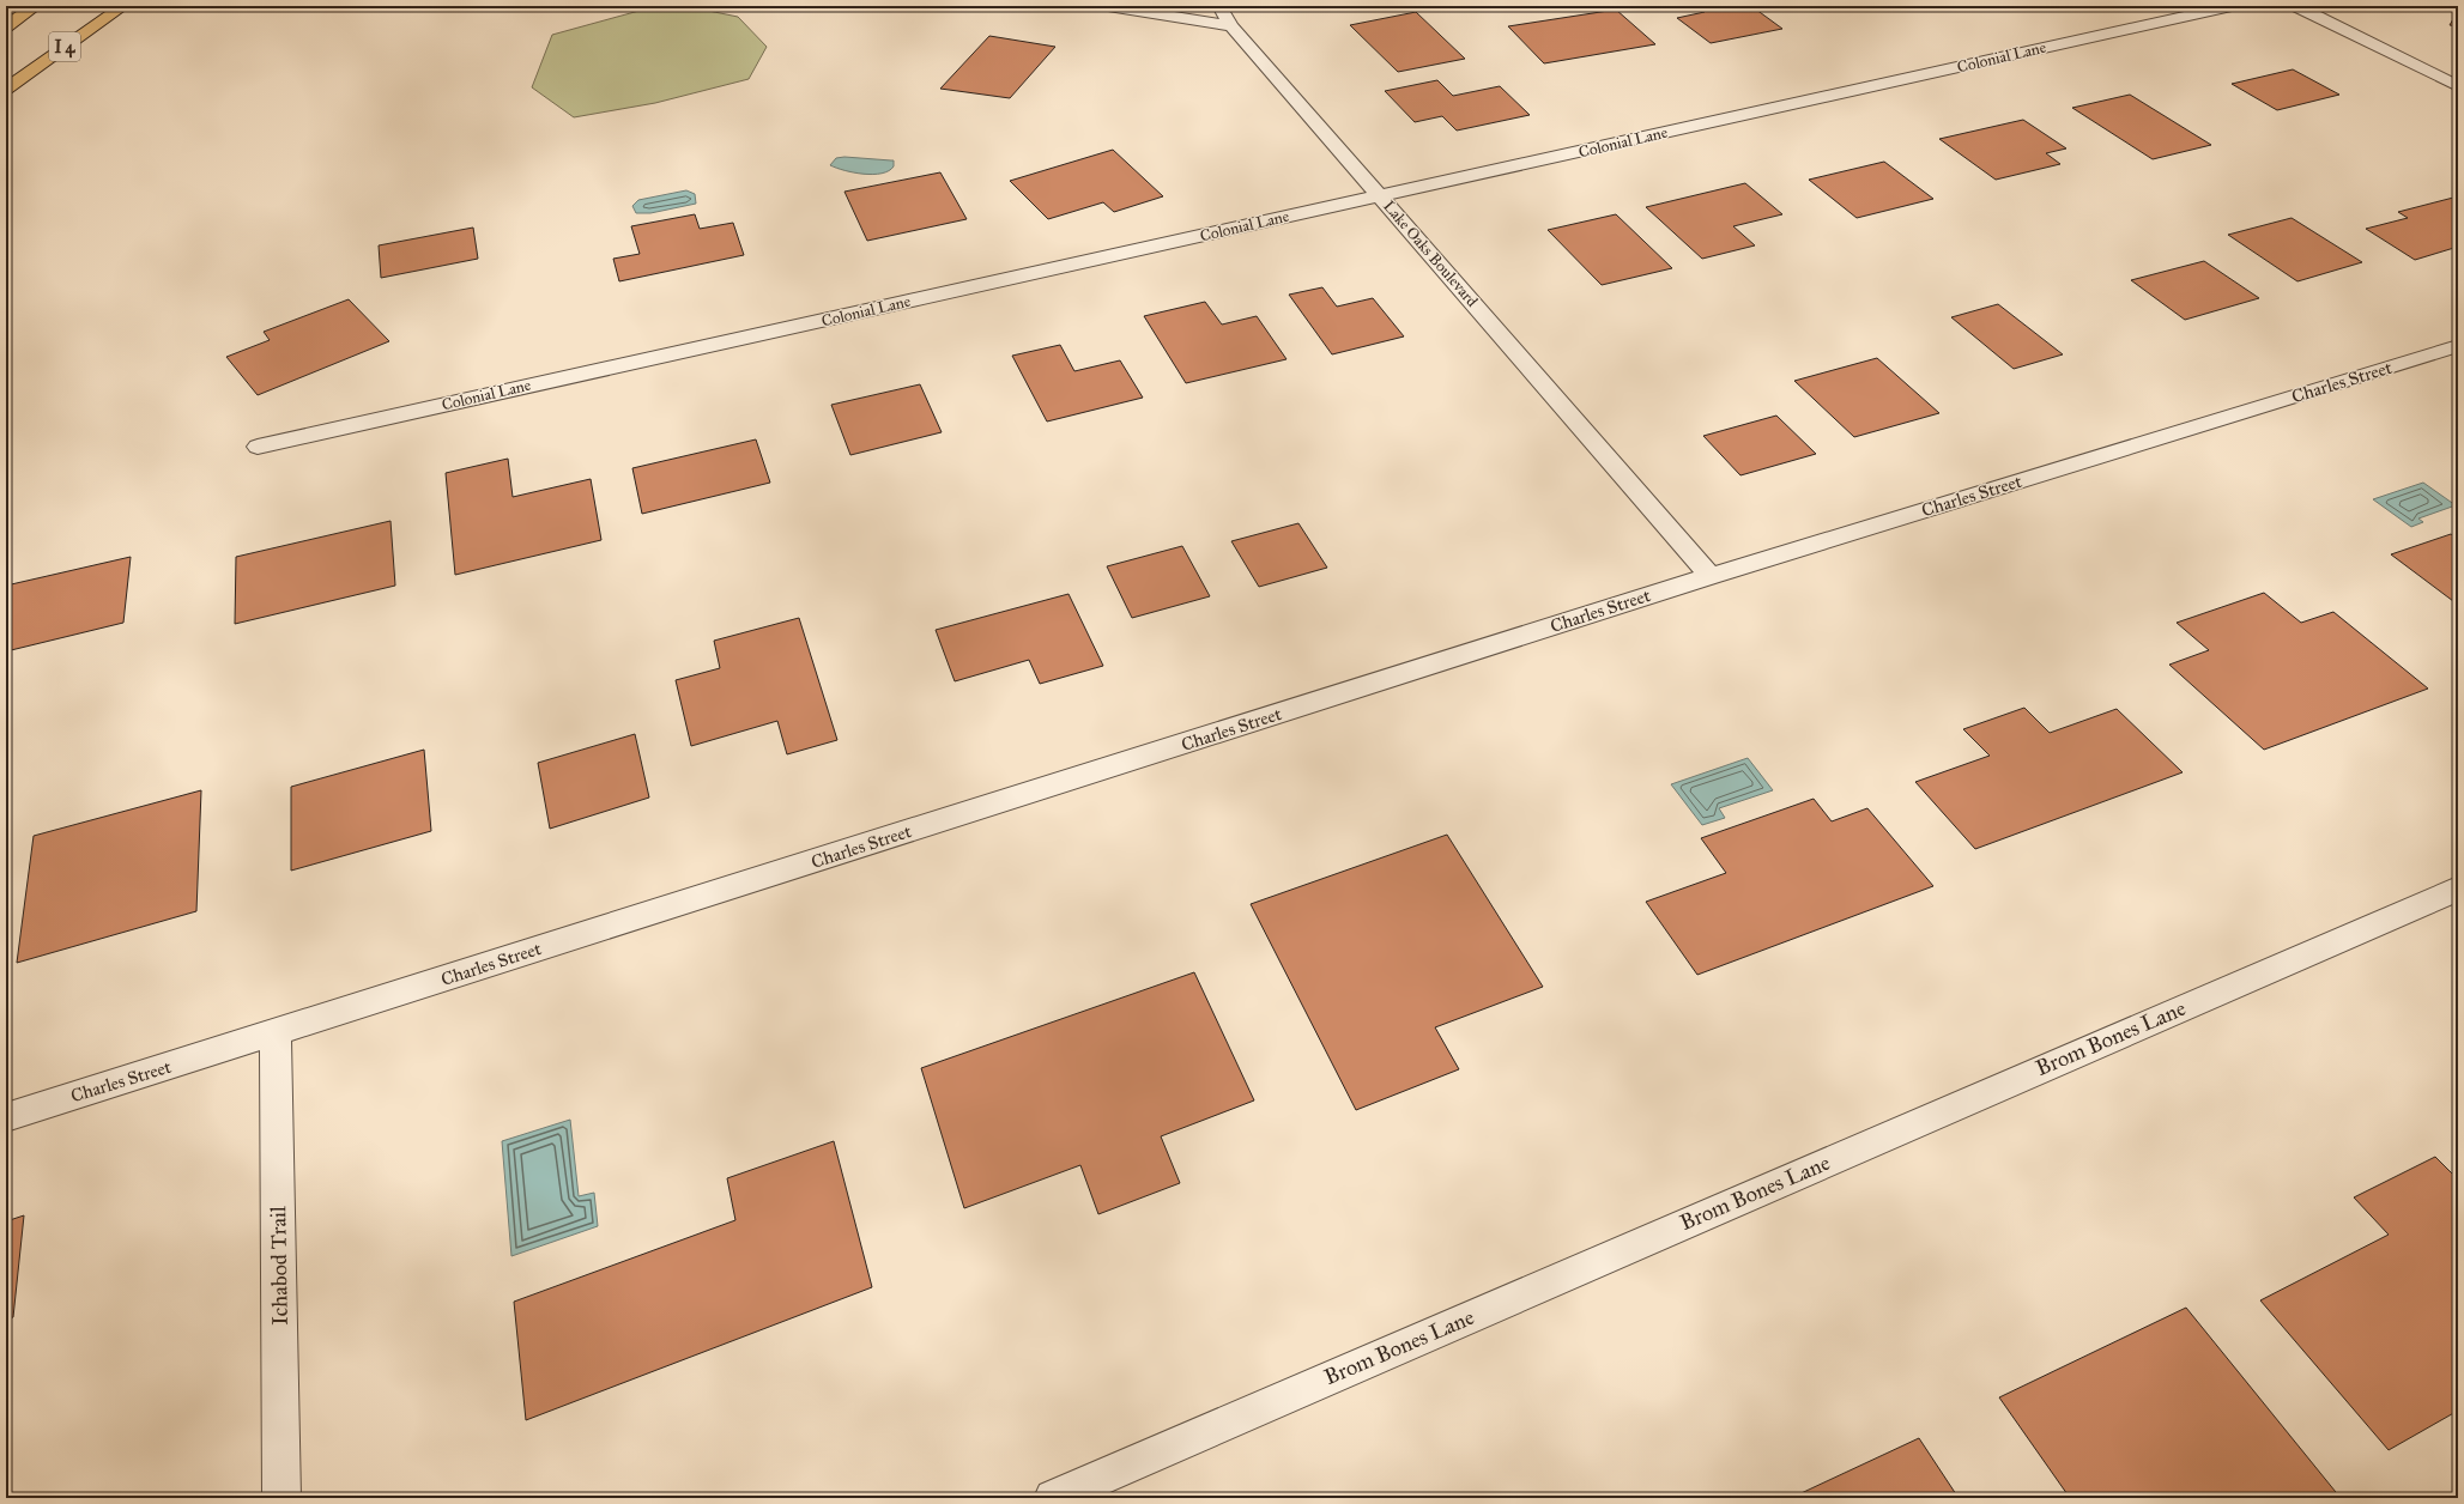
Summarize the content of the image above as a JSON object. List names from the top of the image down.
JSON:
{
  "streets": {
    "highway": ["I 4"],
    "street": [
      "Colonial Lane",
      "Lake Oaks Boulevard",
      "Charles Street",
      "Brom Bones Lane",
      "Ichabod Trail"
    ]
  },
  "crossings": [
    ["Colonial Lane", "Lake Oaks Boulevard"],
    ["Lake Oaks Boulevard", "Charles Street"],
    ["Charles Street", "Ichabod Trail"]
  ]
}
